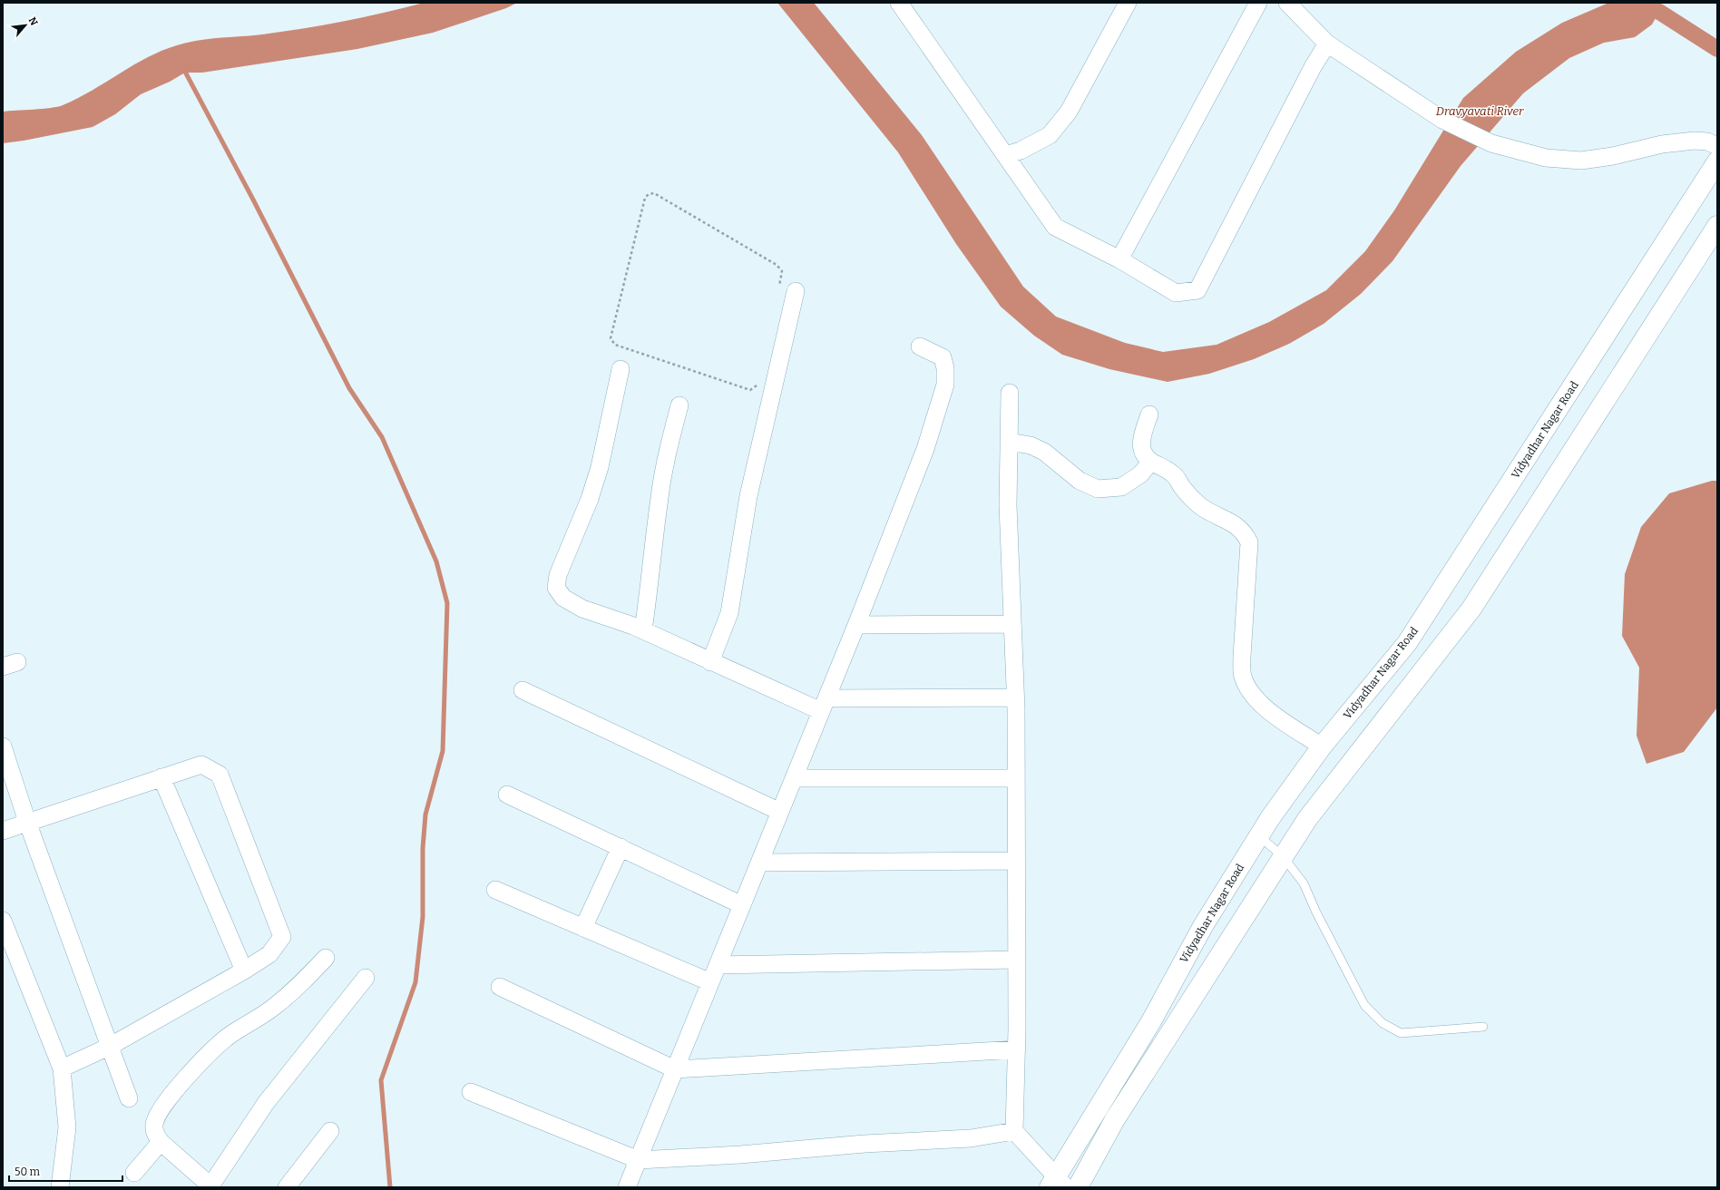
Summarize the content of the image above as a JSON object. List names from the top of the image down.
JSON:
{
  "streets": {
    "main road": ["Vidyadhar Nagar Road"]
  },
  "water": ["Dravyavati River"],
  "scale_bar": "50 m",
  "north": "top right"
}
